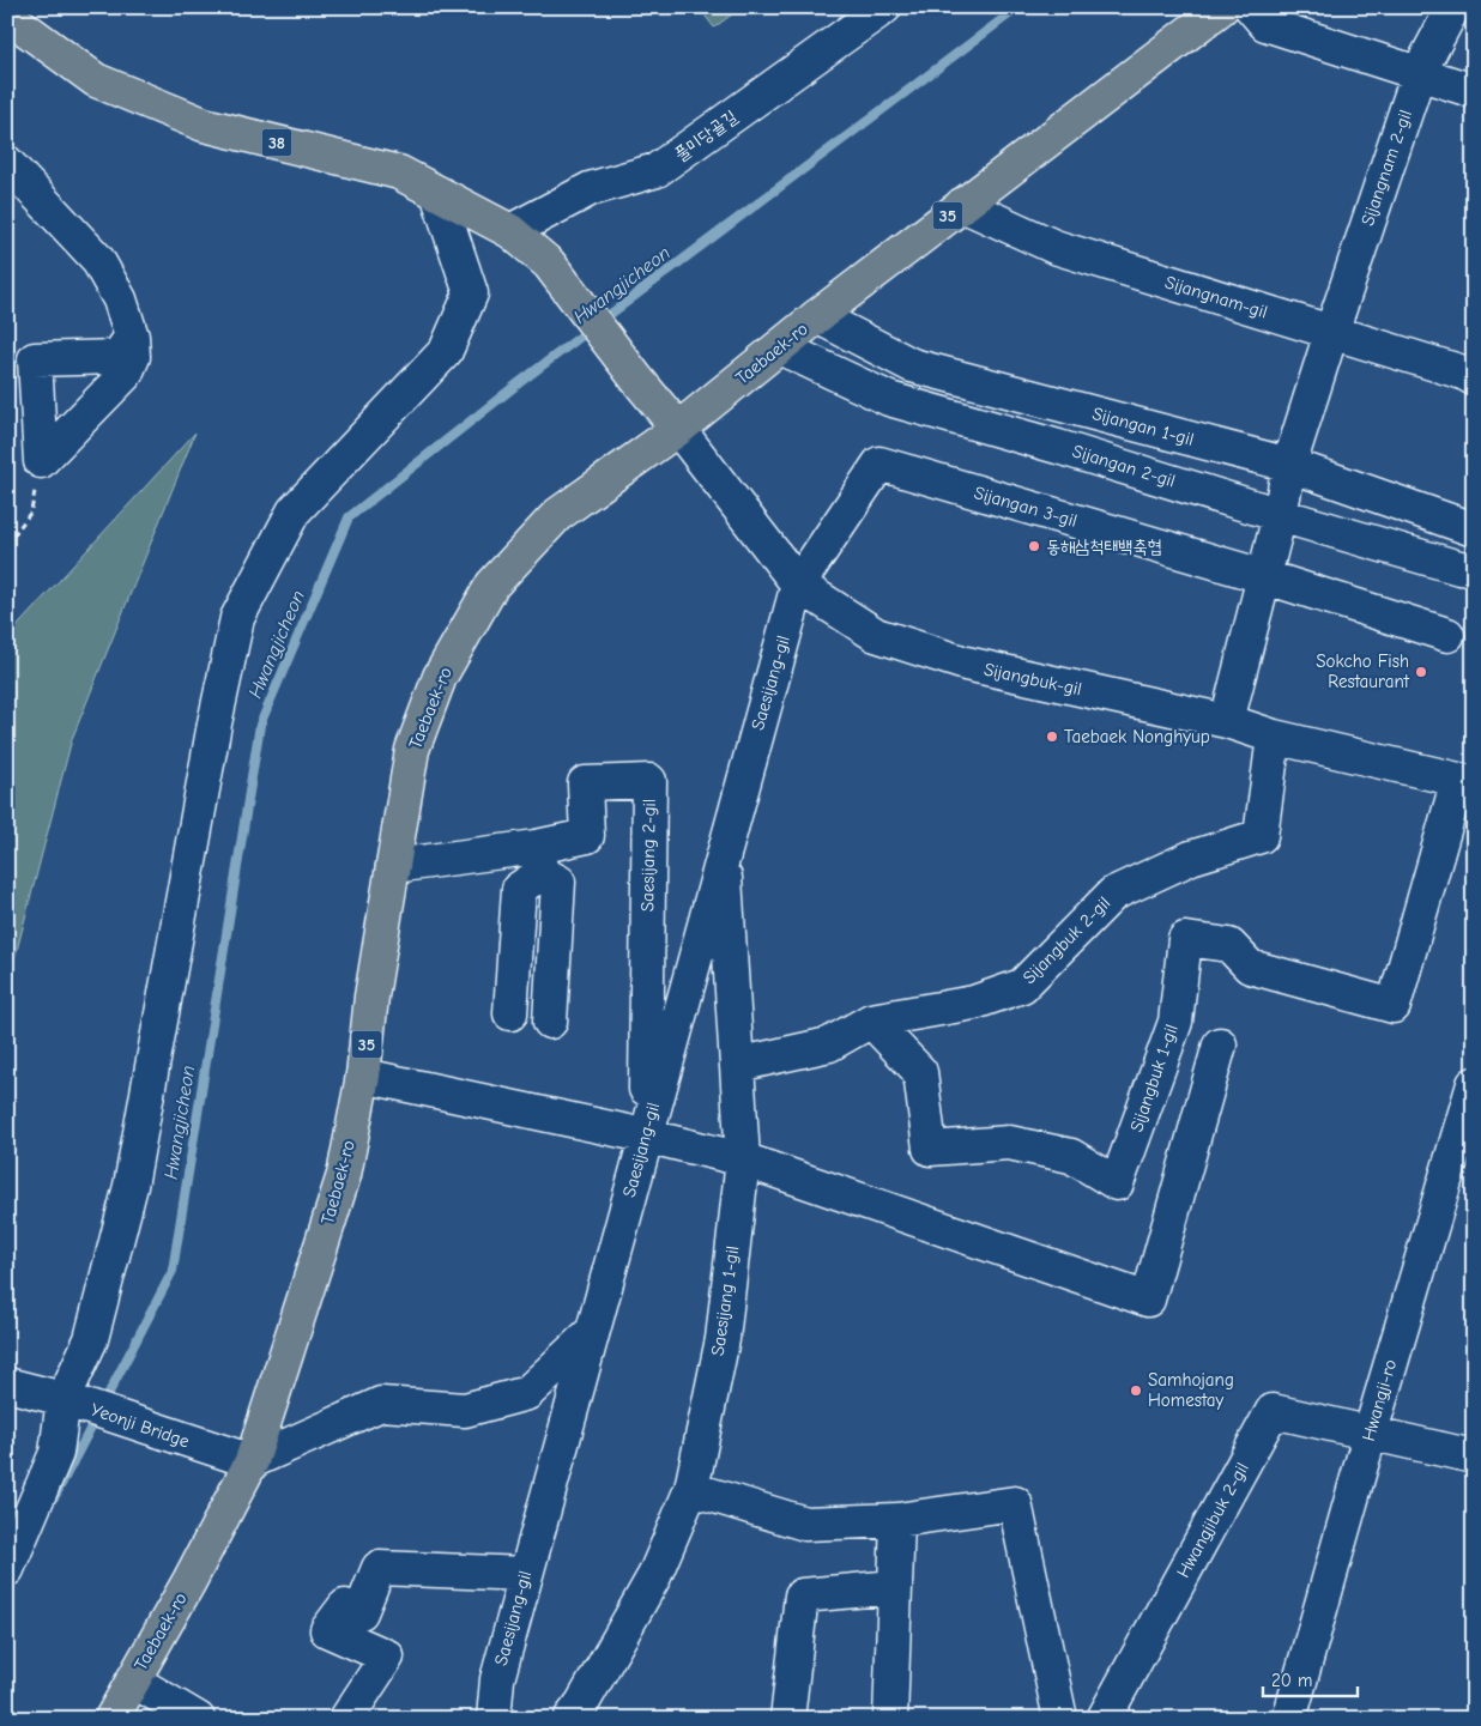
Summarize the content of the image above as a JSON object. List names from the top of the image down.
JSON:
{
  "streets": {
    "main road": ["38", "35", "Taebaek-ro"],
    "street": [
      "풀미당골길",
      "Sijangnam 2-gil",
      "Sijangnam-gil",
      "Sijangan 1-gil",
      "Sijangan 2-gil",
      "Sijangan 3-gil",
      "Sijangbuk-gil",
      "Saesijang-gil",
      "Saesijang 2-gil",
      "Sijangbuk 2-gil",
      "Sijangbuk 1-gil",
      "Saesijang 1-gil",
      "Hwangji-ro",
      "Yeonji Bridge",
      "Hwangjibuk 2-gil"
    ]
  },
  "crossings": [
    ["풀미당골길", "38"],
    ["38", "Taebaek-ro"],
    ["38", "Sijangbuk-gil"],
    ["Sijangnam 2-gil", "Sijangnam-gil"],
    ["Sijangnam 2-gil", "Sijangan 1-gil"],
    ["Sijangnam 2-gil", "Sijangan 2-gil"],
    ["Sijangnam 2-gil", "Sijangan 3-gil"],
    ["Sijangnam 2-gil", "Sijangbuk-gil"],
    ["Sijangnam-gil", "Taebaek-ro"],
    ["Taebaek-ro", "Sijangan 1-gil"],
    ["Taebaek-ro", "Sijangan 2-gil"],
    ["Taebaek-ro", "Sijangbuk-gil"],
    ["Taebaek-ro", "Saesijang 2-gil"],
    ["Taebaek-ro", "Yeonji Bridge"],
    ["Sijangan 3-gil", "Sijangbuk-gil"],
    ["Sijangan 3-gil", "Saesijang-gil"],
    ["Sijangbuk-gil", "Saesijang-gil"],
    ["Sijangbuk-gil", "Sijangbuk 2-gil"],
    ["Sijangbuk-gil", "Sijangbuk 1-gil"],
    ["Saesijang-gil", "Saesijang 2-gil"],
    ["Saesijang-gil", "Saesijang 1-gil"],
    ["Sijangbuk 2-gil", "Sijangbuk 1-gil"],
    ["Sijangbuk 2-gil", "Saesijang 1-gil"],
    ["Hwangji-ro", "Hwangjibuk 2-gil"]
  ],
  "water": ["Hwangjicheon"],
  "places": [
    "동해삼척태백축협",
    "Sokcho Fish Restaurant",
    "Taebaek Nonghyup",
    "Samhojang Homestay"
  ],
  "scale_bar": "20 m"
}
